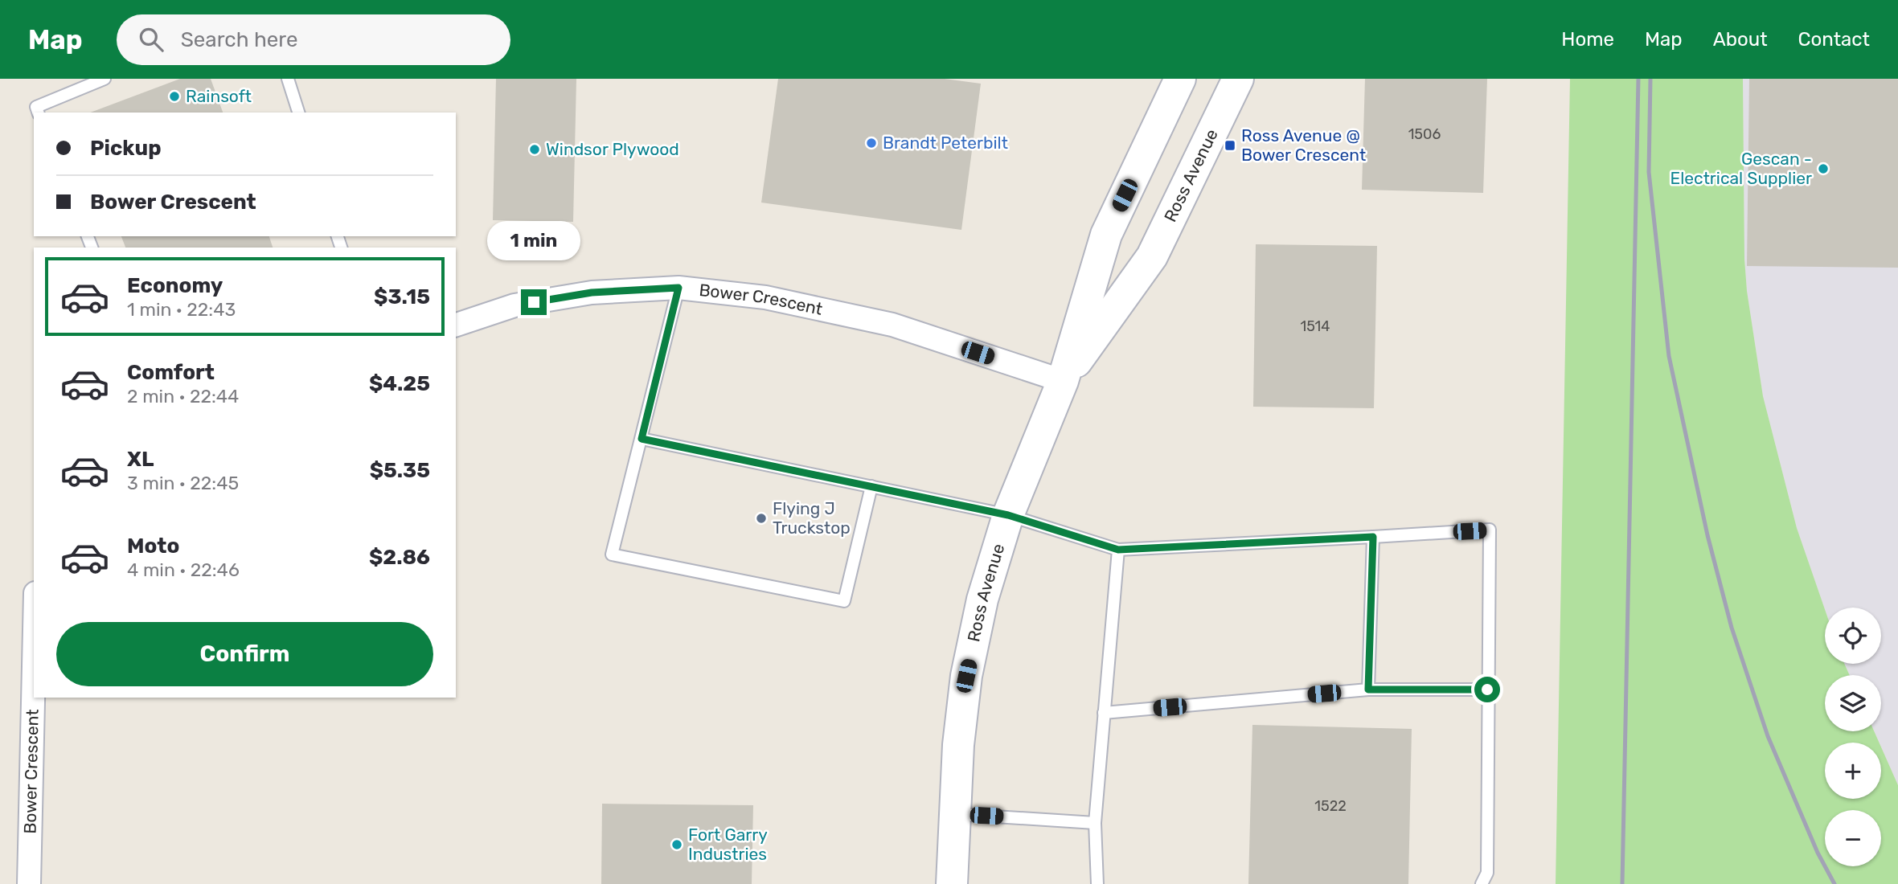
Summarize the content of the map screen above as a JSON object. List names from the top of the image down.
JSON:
{
  "streets": {
    "main road": ["Ross Avenue"],
    "street": ["Bower Crescent"]
  },
  "crossings": [
    ["Ross Avenue", "Bower Crescent"]
  ],
  "places": {
    "other": [
      "Rainsoft",
      "Brandt Peterbilt",
      "Windsor Plywood",
      "Gescan - Electrical Supplier",
      "Flying J Truckstop",
      "Fort Garry Industries"
    ],
    "transit": ["Ross Avenue @ Bower Crescent"]
  },
  "house_numbers": ["1506", "1514", "1522"],
  "page": {
    "header": "Map",
    "search": "Search here",
    "nav": [
      "Home",
      "Map",
      "About",
      "Contact"
    ],
    "banner": ["Pickup", "Bower Crescent"],
    "bubble": "1 min",
    "list": [
      {
        "name": "Economy",
        "note": "1 min · 22:43",
        "value": "$3.15"
      },
      {
        "name": "Comfort",
        "note": "2 min · 22:44",
        "value": "$4.25"
      },
      {
        "name": "XL",
        "note": "3 min · 22:45",
        "value": "$5.35"
      },
      {
        "name": "Moto",
        "note": "4 min · 22:46",
        "value": "$2.86"
      }
    ],
    "map_buttons": ["+", "−"],
    "buttons": "Confirm"
  }
}
